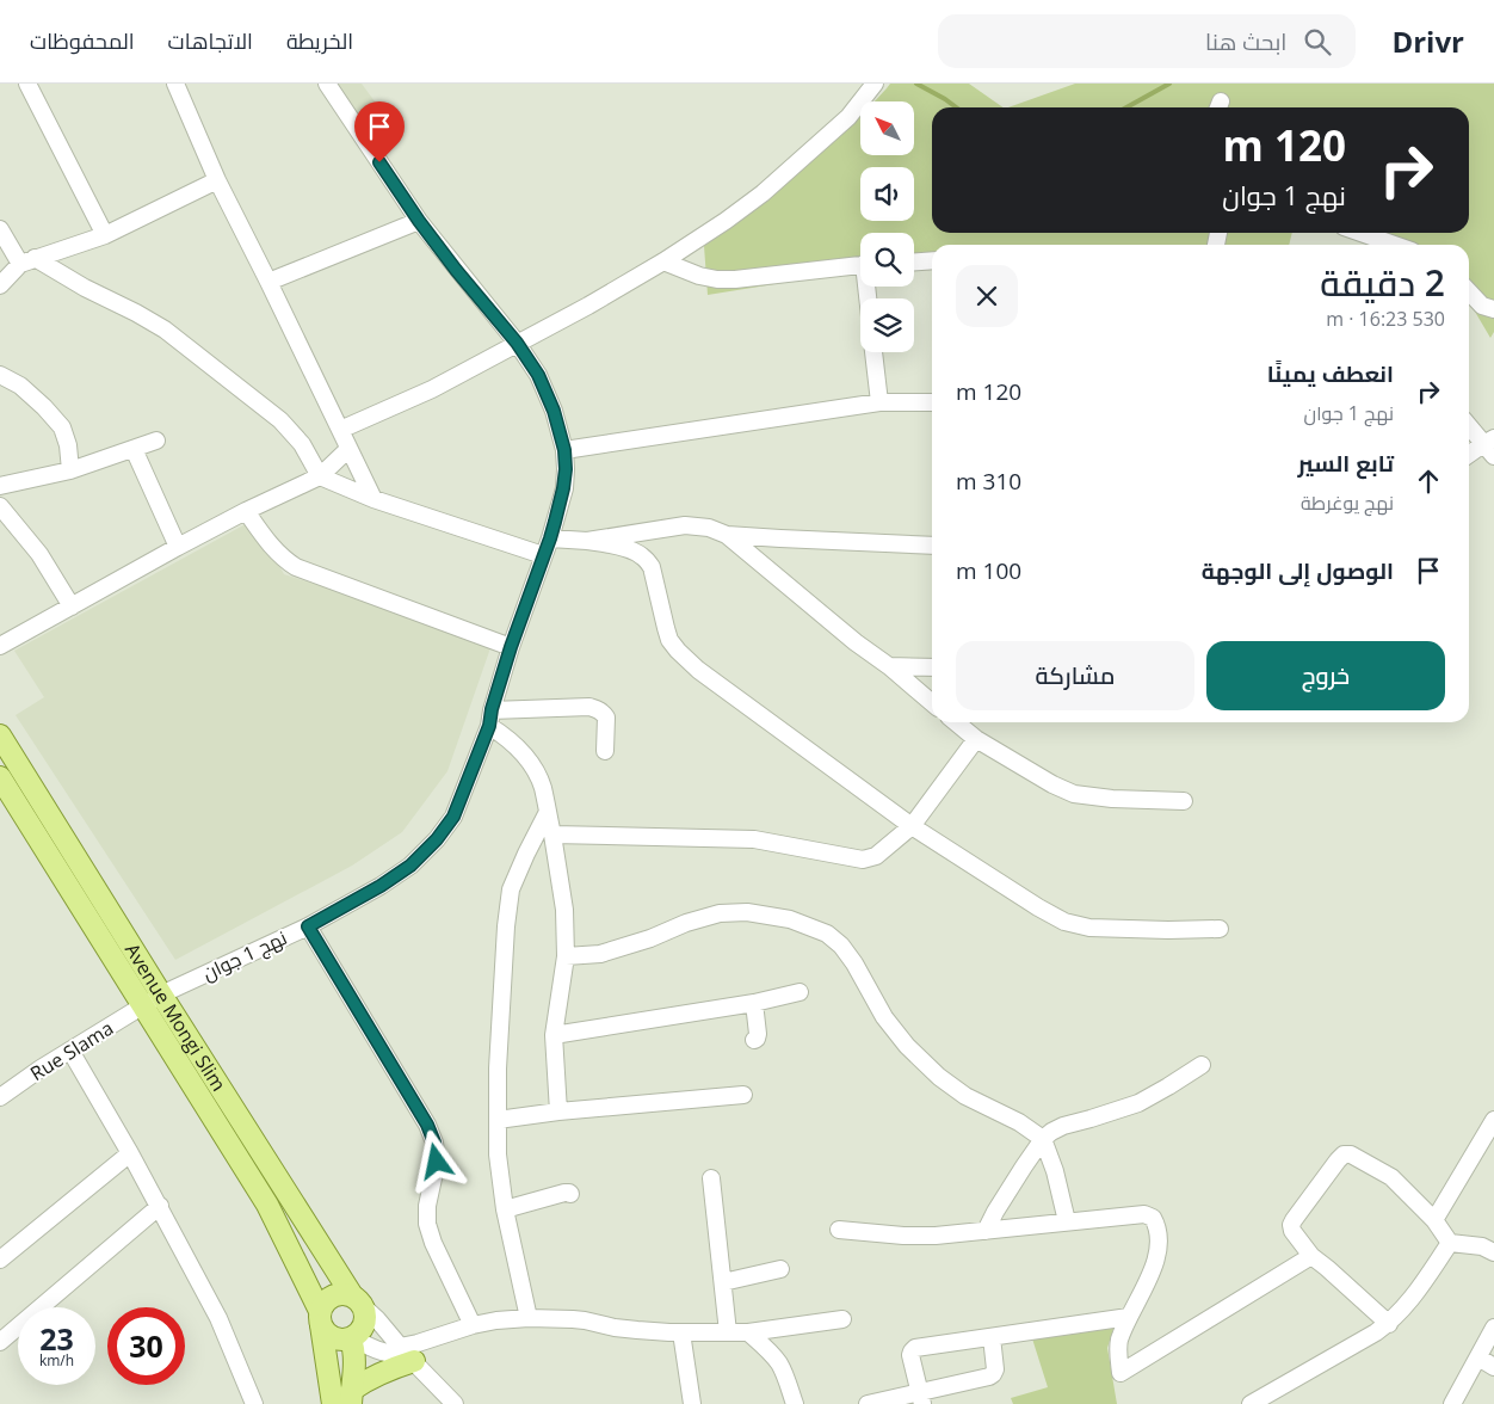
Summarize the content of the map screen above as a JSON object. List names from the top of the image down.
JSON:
{
  "streets": {
    "main road": ["Avenue Mongi Slim"],
    "street": ["نهج 1 جوان", "Rue Slama"]
  },
  "crossings": [
    ["نهج 1 جوان", "Avenue Mongi Slim"],
    ["نهج 1 جوان", "Rue Slama"],
    ["Avenue Mongi Slim", "Rue Slama"]
  ],
  "north": "top left",
  "page": {
    "header": "Drivr",
    "search": "ابحث هنا",
    "nav": ["الخريطة", "الاتجاهات", "المحفوظات"],
    "turn": ["120 m", "نهج 1 جوان"],
    "heading": ["2 دقيقة", "530 m · 16:23"],
    "list": [
      {
        "name": "انعطف يمينًا",
        "note": "نهج 1 جوان",
        "value": "120 m"
      },
      {
        "name": "تابع السير",
        "note": "نهج يوغرطة",
        "value": "310 m"
      },
      {
        "name": "الوصول إلى الوجهة",
        "value": "100 m"
      }
    ],
    "buttons": ["خروج", "مشاركة"],
    "speed": "23 km/h",
    "limit": "30"
  }
}
